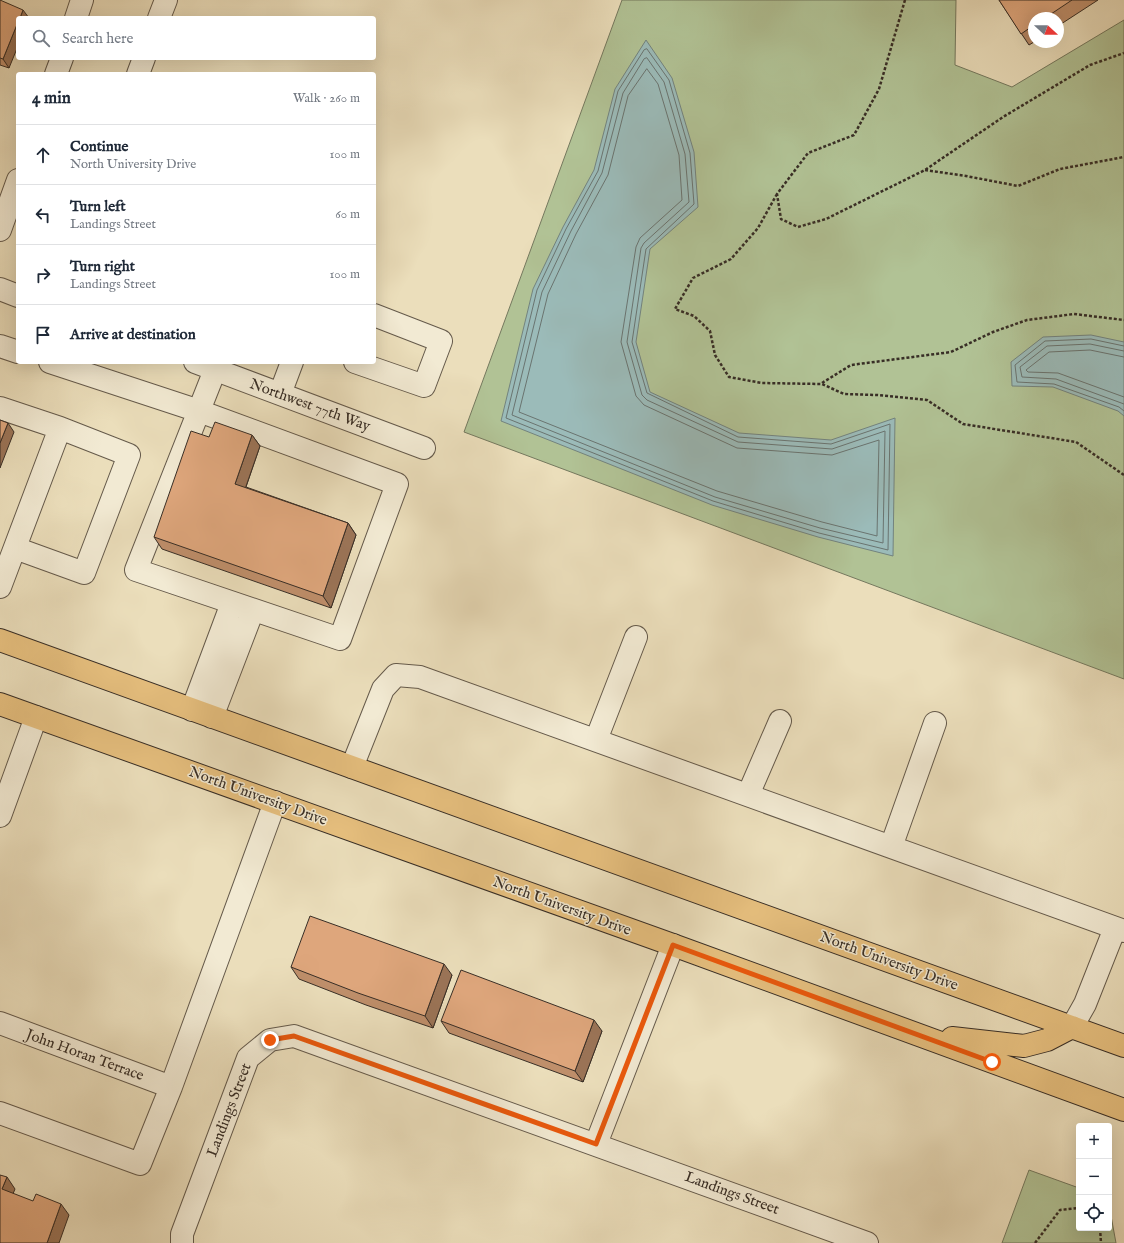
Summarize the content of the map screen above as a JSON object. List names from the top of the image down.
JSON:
{
  "streets": {
    "main road": ["North University Drive"],
    "street": ["Northwest 77th Way", "John Horan Terrace", "Landings Street"]
  },
  "north": "right",
  "page": {
    "search": "Search here",
    "heading": ["4 min", "Walk · 260 m"],
    "list": [
      ["Continue", "North University Drive", "100 m"],
      ["Turn left", "Landings Street", "60 m"],
      ["Turn right", "Landings Street", "100 m"],
      "Arrive at destination"
    ],
    "map_buttons": ["+", "−"]
  }
}
